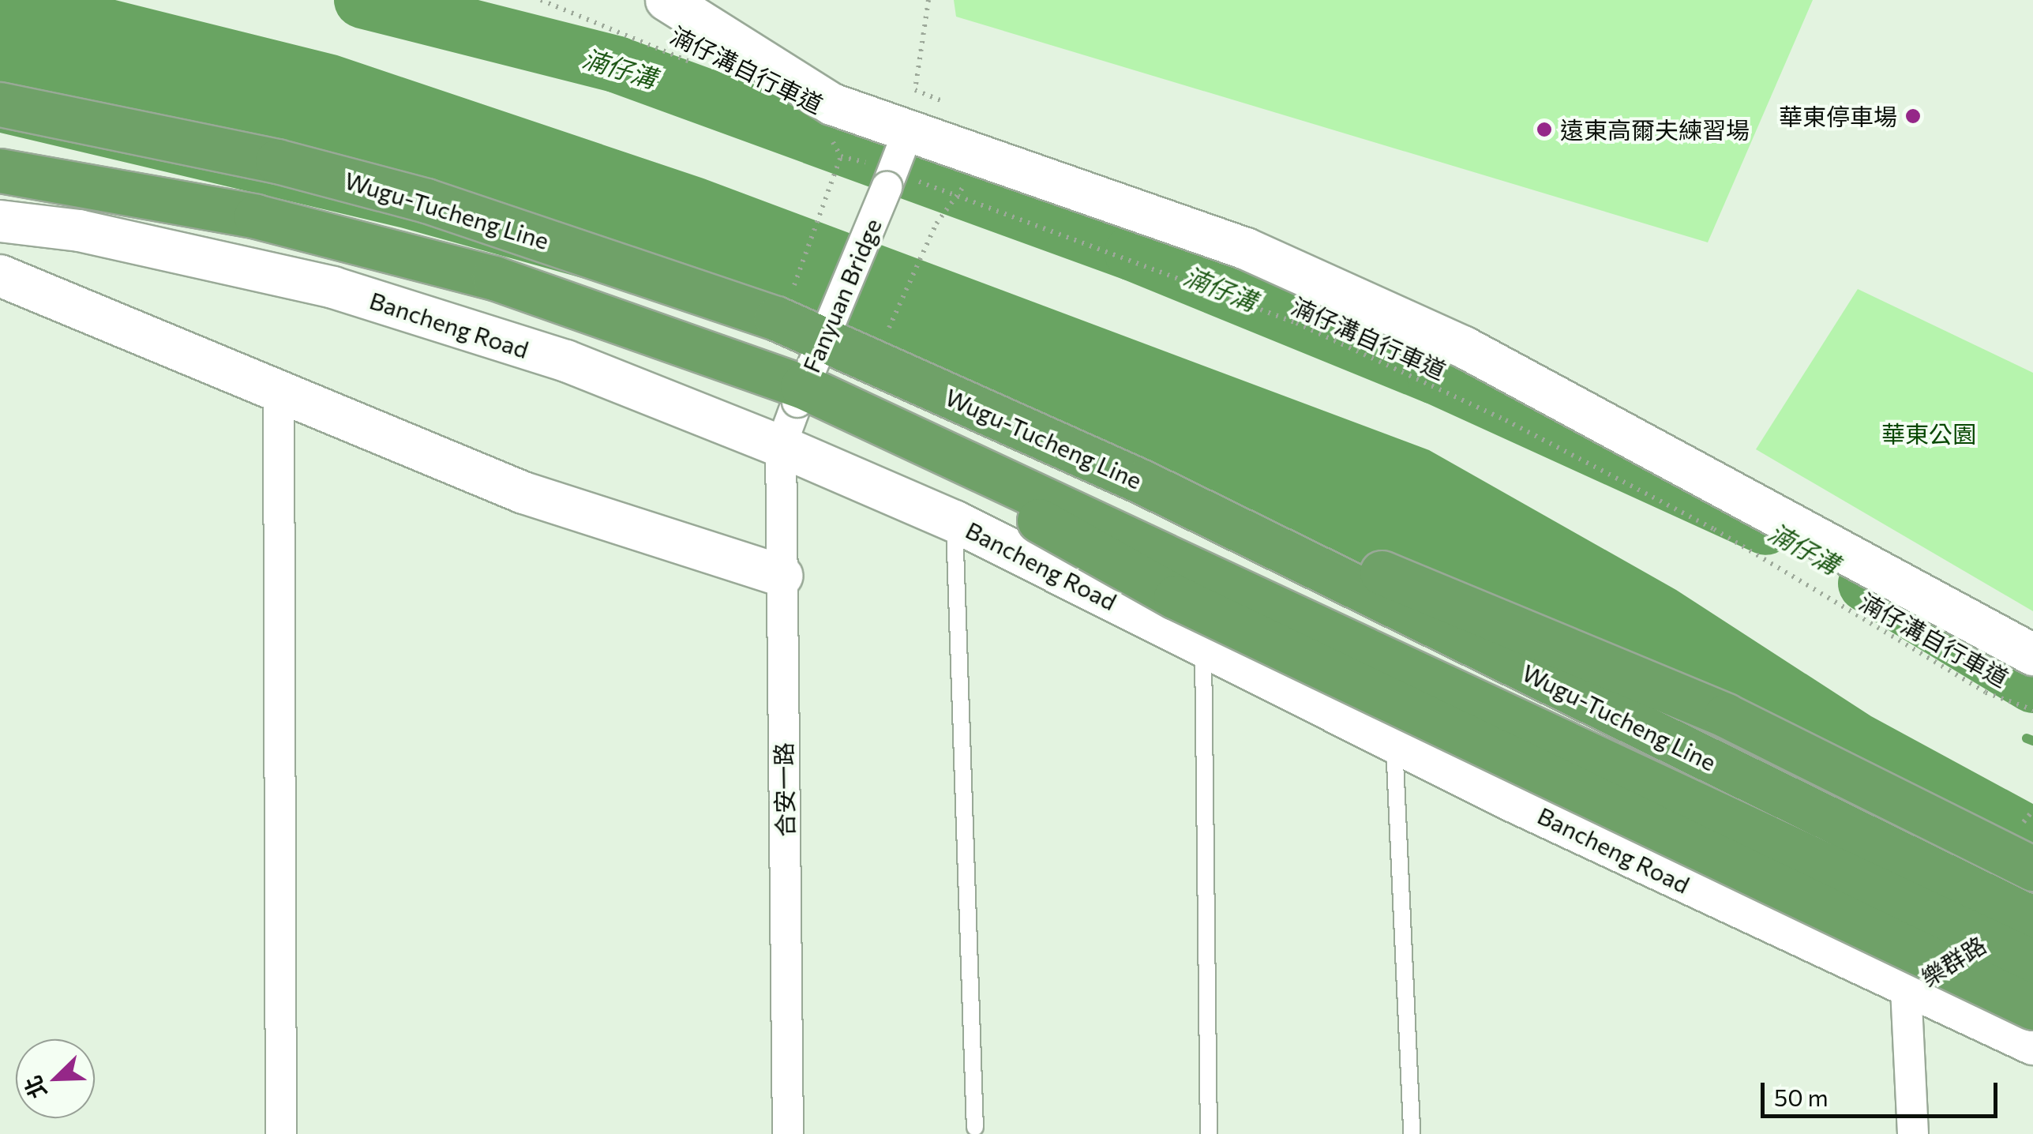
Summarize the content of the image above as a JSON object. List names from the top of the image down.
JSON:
{
  "streets": {
    "highway": ["Wugu-Tucheng Line"],
    "street": [
      "Fanyuan Bridge",
      "Bancheng Road",
      "合安一路",
      "樂群路"
    ],
    "path": ["湳仔溝自行車道"]
  },
  "crossings": [
    ["湳仔溝自行車道", "Fanyuan Bridge"],
    ["Wugu-Tucheng Line", "Fanyuan Bridge"],
    ["Wugu-Tucheng Line", "樂群路"],
    ["Fanyuan Bridge", "Bancheng Road"],
    ["Fanyuan Bridge", "合安一路"],
    ["Bancheng Road", "合安一路"],
    ["Bancheng Road", "樂群路"]
  ],
  "water": ["湳仔溝"],
  "parks": ["華東公園"],
  "places": ["華東停車場", "遠東高爾夫練習場"],
  "scale_bar": "50 m",
  "north": "bottom left"
}
